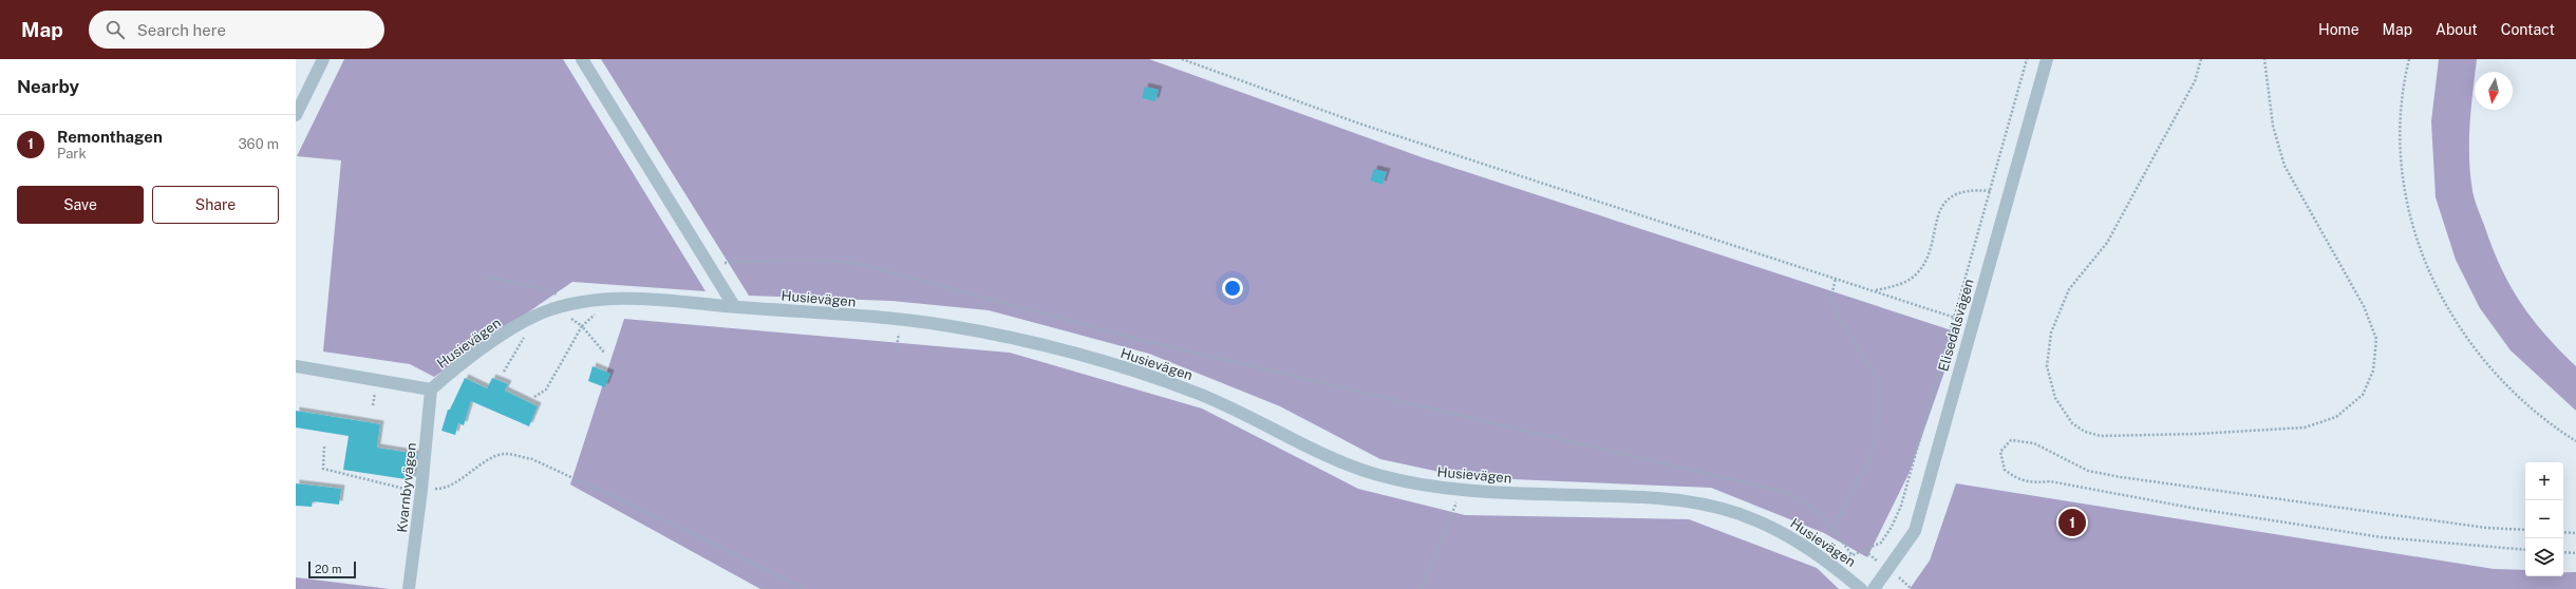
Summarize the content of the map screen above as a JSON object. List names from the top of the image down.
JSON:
{
  "streets": {
    "street": ["Husievägen", "Elisedalsvägen", "Kvarnbyvägen"]
  },
  "crossings": [
    ["Husievägen", "Kvarnbyvägen"]
  ],
  "scale_bar": "20 m",
  "north": "bottom",
  "page": {
    "header": "Map",
    "search": "Search here",
    "nav": [
      "Home",
      "Map",
      "About",
      "Contact"
    ],
    "heading": "Nearby",
    "list": [
      {
        "mark": "1",
        "name": "Remonthagen",
        "note": "Park",
        "value": "360 m"
      }
    ],
    "buttons": ["Save", "Share"],
    "map_buttons": ["+", "−"],
    "pins": "1",
    "scale": "20 m"
  }
}
